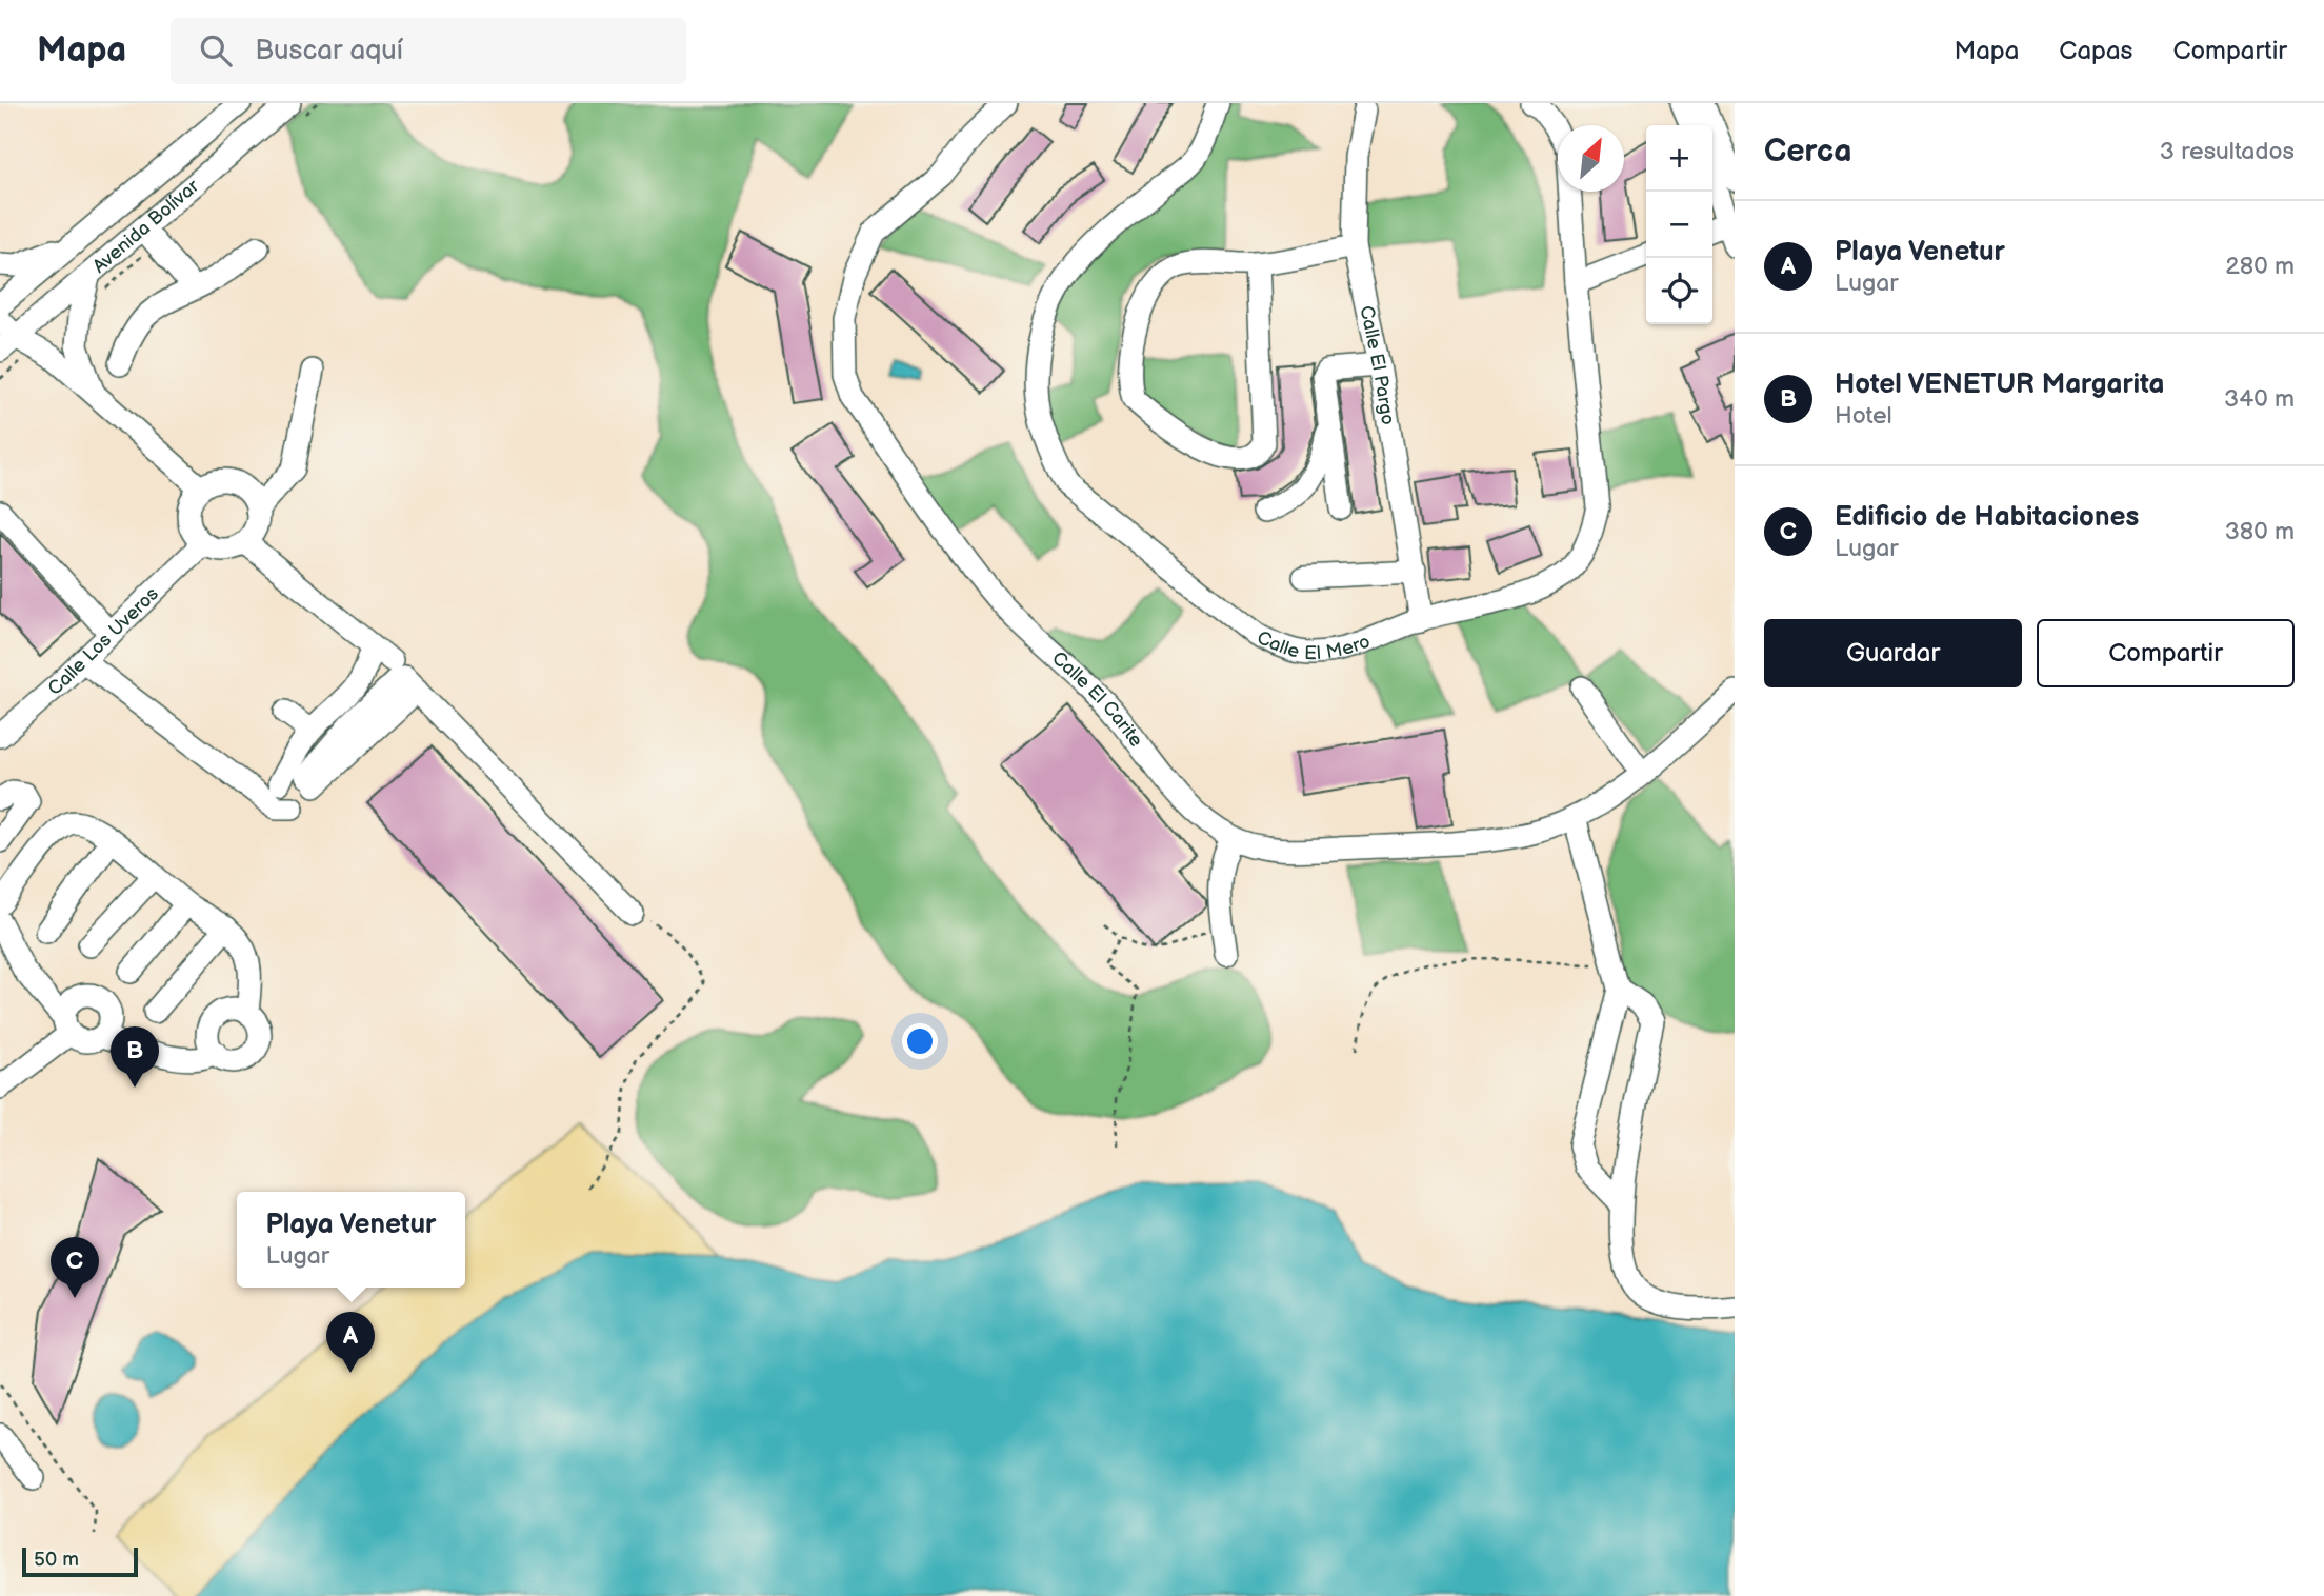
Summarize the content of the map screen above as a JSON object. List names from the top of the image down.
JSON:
{
  "streets": {
    "street": [
      "Avenida Bolívar",
      "Calle El Pargo",
      "Calle El Mero",
      "Calle Los Uveros",
      "Calle El Carite"
    ]
  },
  "crossings": [
    ["Calle El Pargo", "Calle El Mero"]
  ],
  "scale_bar": "50 m",
  "north": "top right",
  "page": {
    "header": "Mapa",
    "search": "Buscar aquí",
    "nav": ["Mapa", "Capas", "Compartir"],
    "heading": ["Cerca", "3 resultados"],
    "map_buttons": ["+", "−"],
    "list": [
      {
        "mark": "A",
        "name": "Playa Venetur",
        "note": "Lugar",
        "value": "280 m"
      },
      {
        "mark": "B",
        "name": "Hotel VENETUR Margarita",
        "note": "Hotel",
        "value": "340 m"
      },
      {
        "mark": "C",
        "name": "Edificio de Habitaciones",
        "note": "Lugar",
        "value": "380 m"
      }
    ],
    "buttons": ["Guardar", "Compartir"],
    "pins": ["B", "C", "A"],
    "popup": ["Playa Venetur", "Lugar"],
    "scale": "50 m"
  }
}
